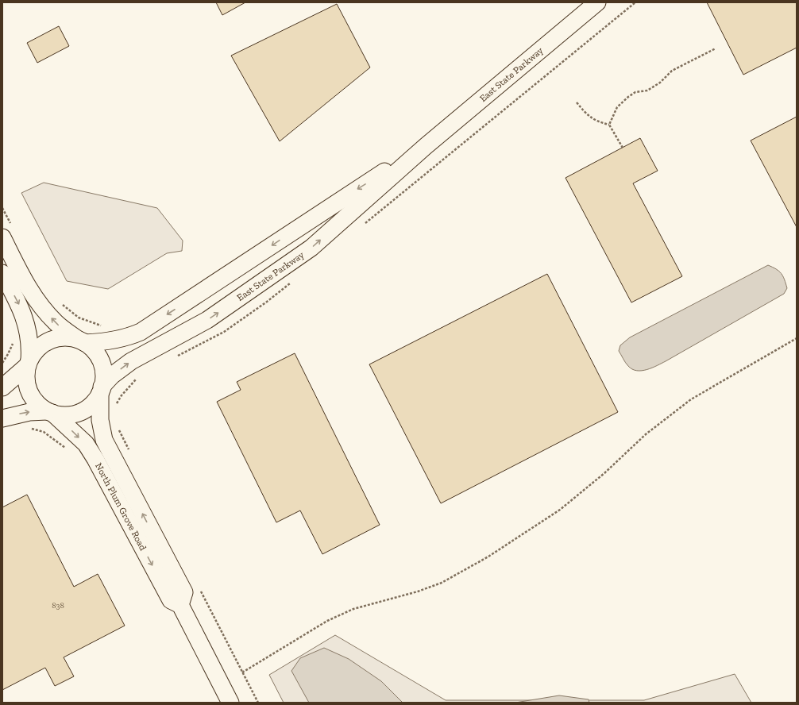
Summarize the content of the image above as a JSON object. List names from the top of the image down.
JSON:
{
  "streets": {
    "street": ["East State Parkway", "North Plum Grove Road"]
  },
  "crossings": [
    ["East State Parkway", "North Plum Grove Road"]
  ],
  "house_numbers": ["838"]
}
